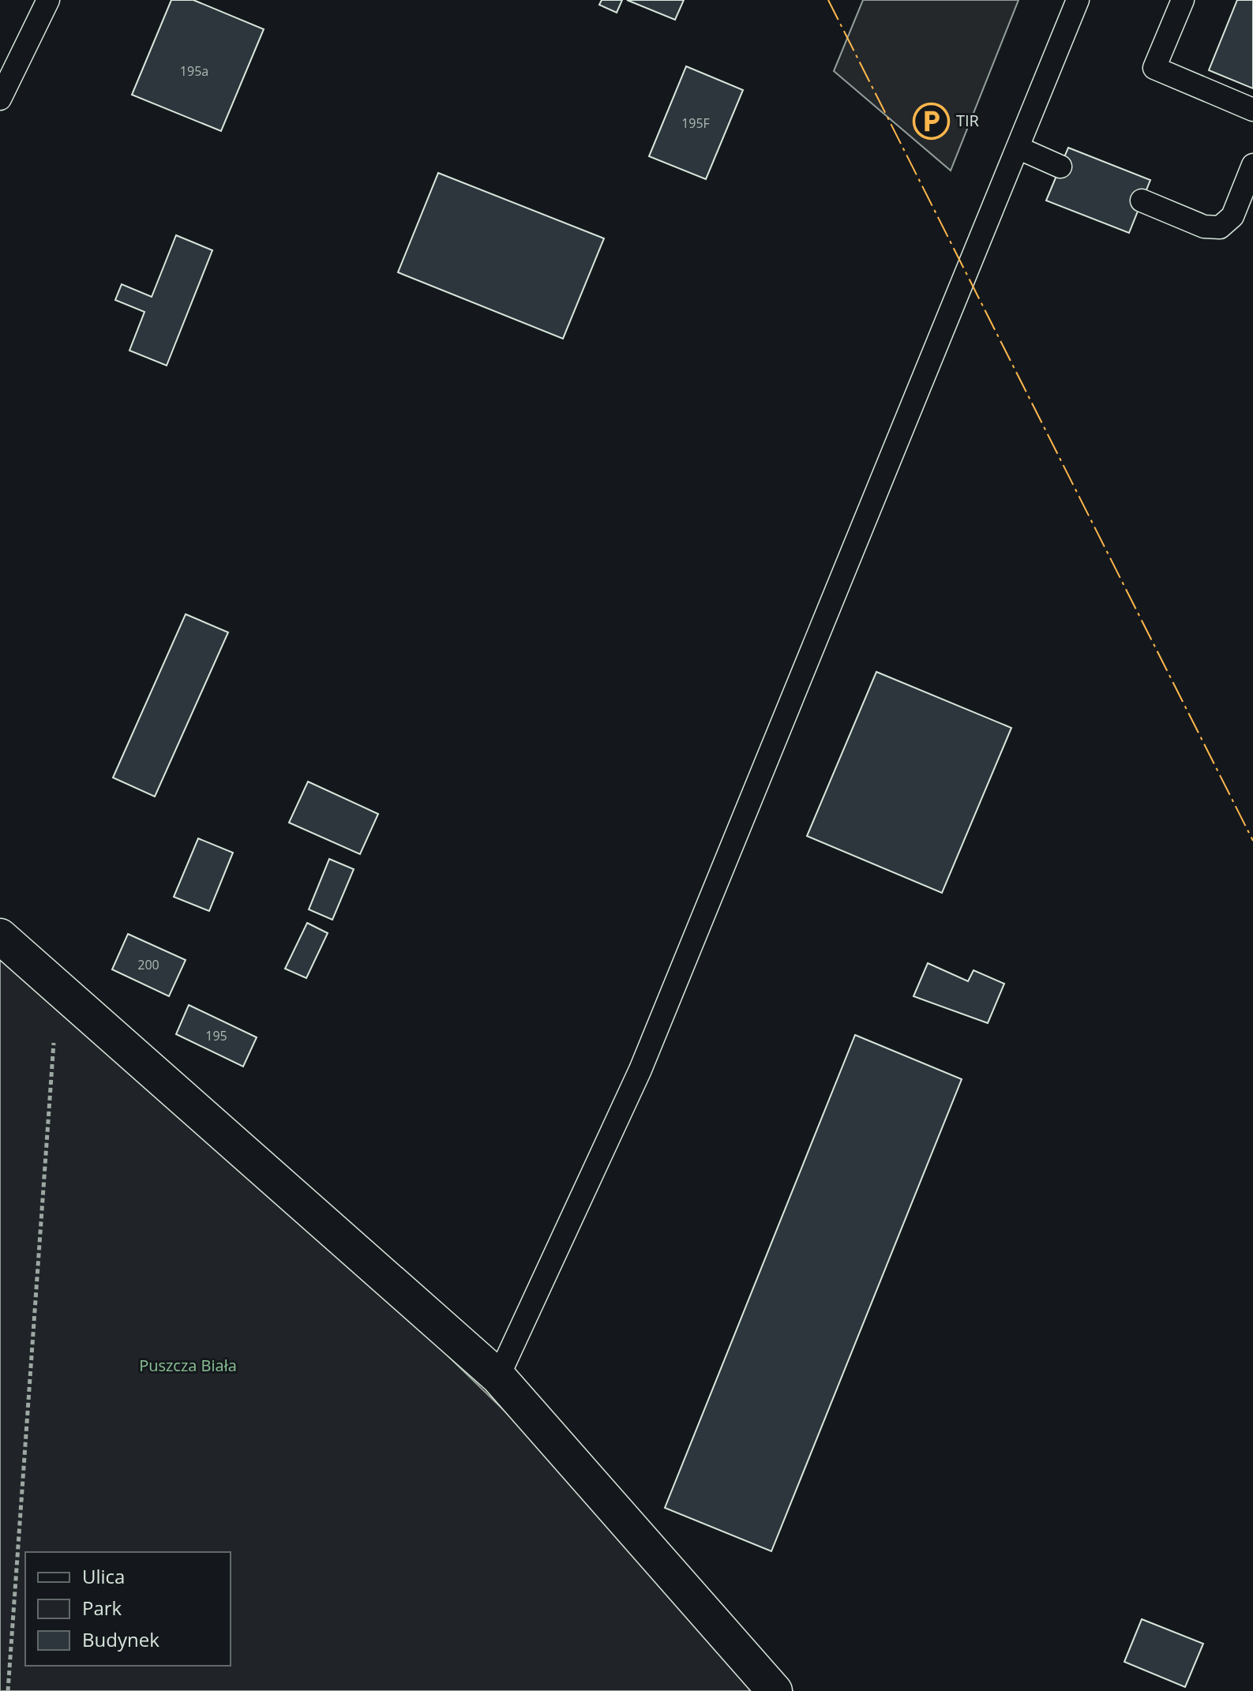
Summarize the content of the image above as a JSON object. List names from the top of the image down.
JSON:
{
  "parks": ["Puszcza Biała"],
  "places": {
    "parking": ["TIR"]
  },
  "house_numbers": [
    "195a",
    "195F",
    "200",
    "195"
  ],
  "legend": ["Ulica", "Park", "Budynek"]
}
